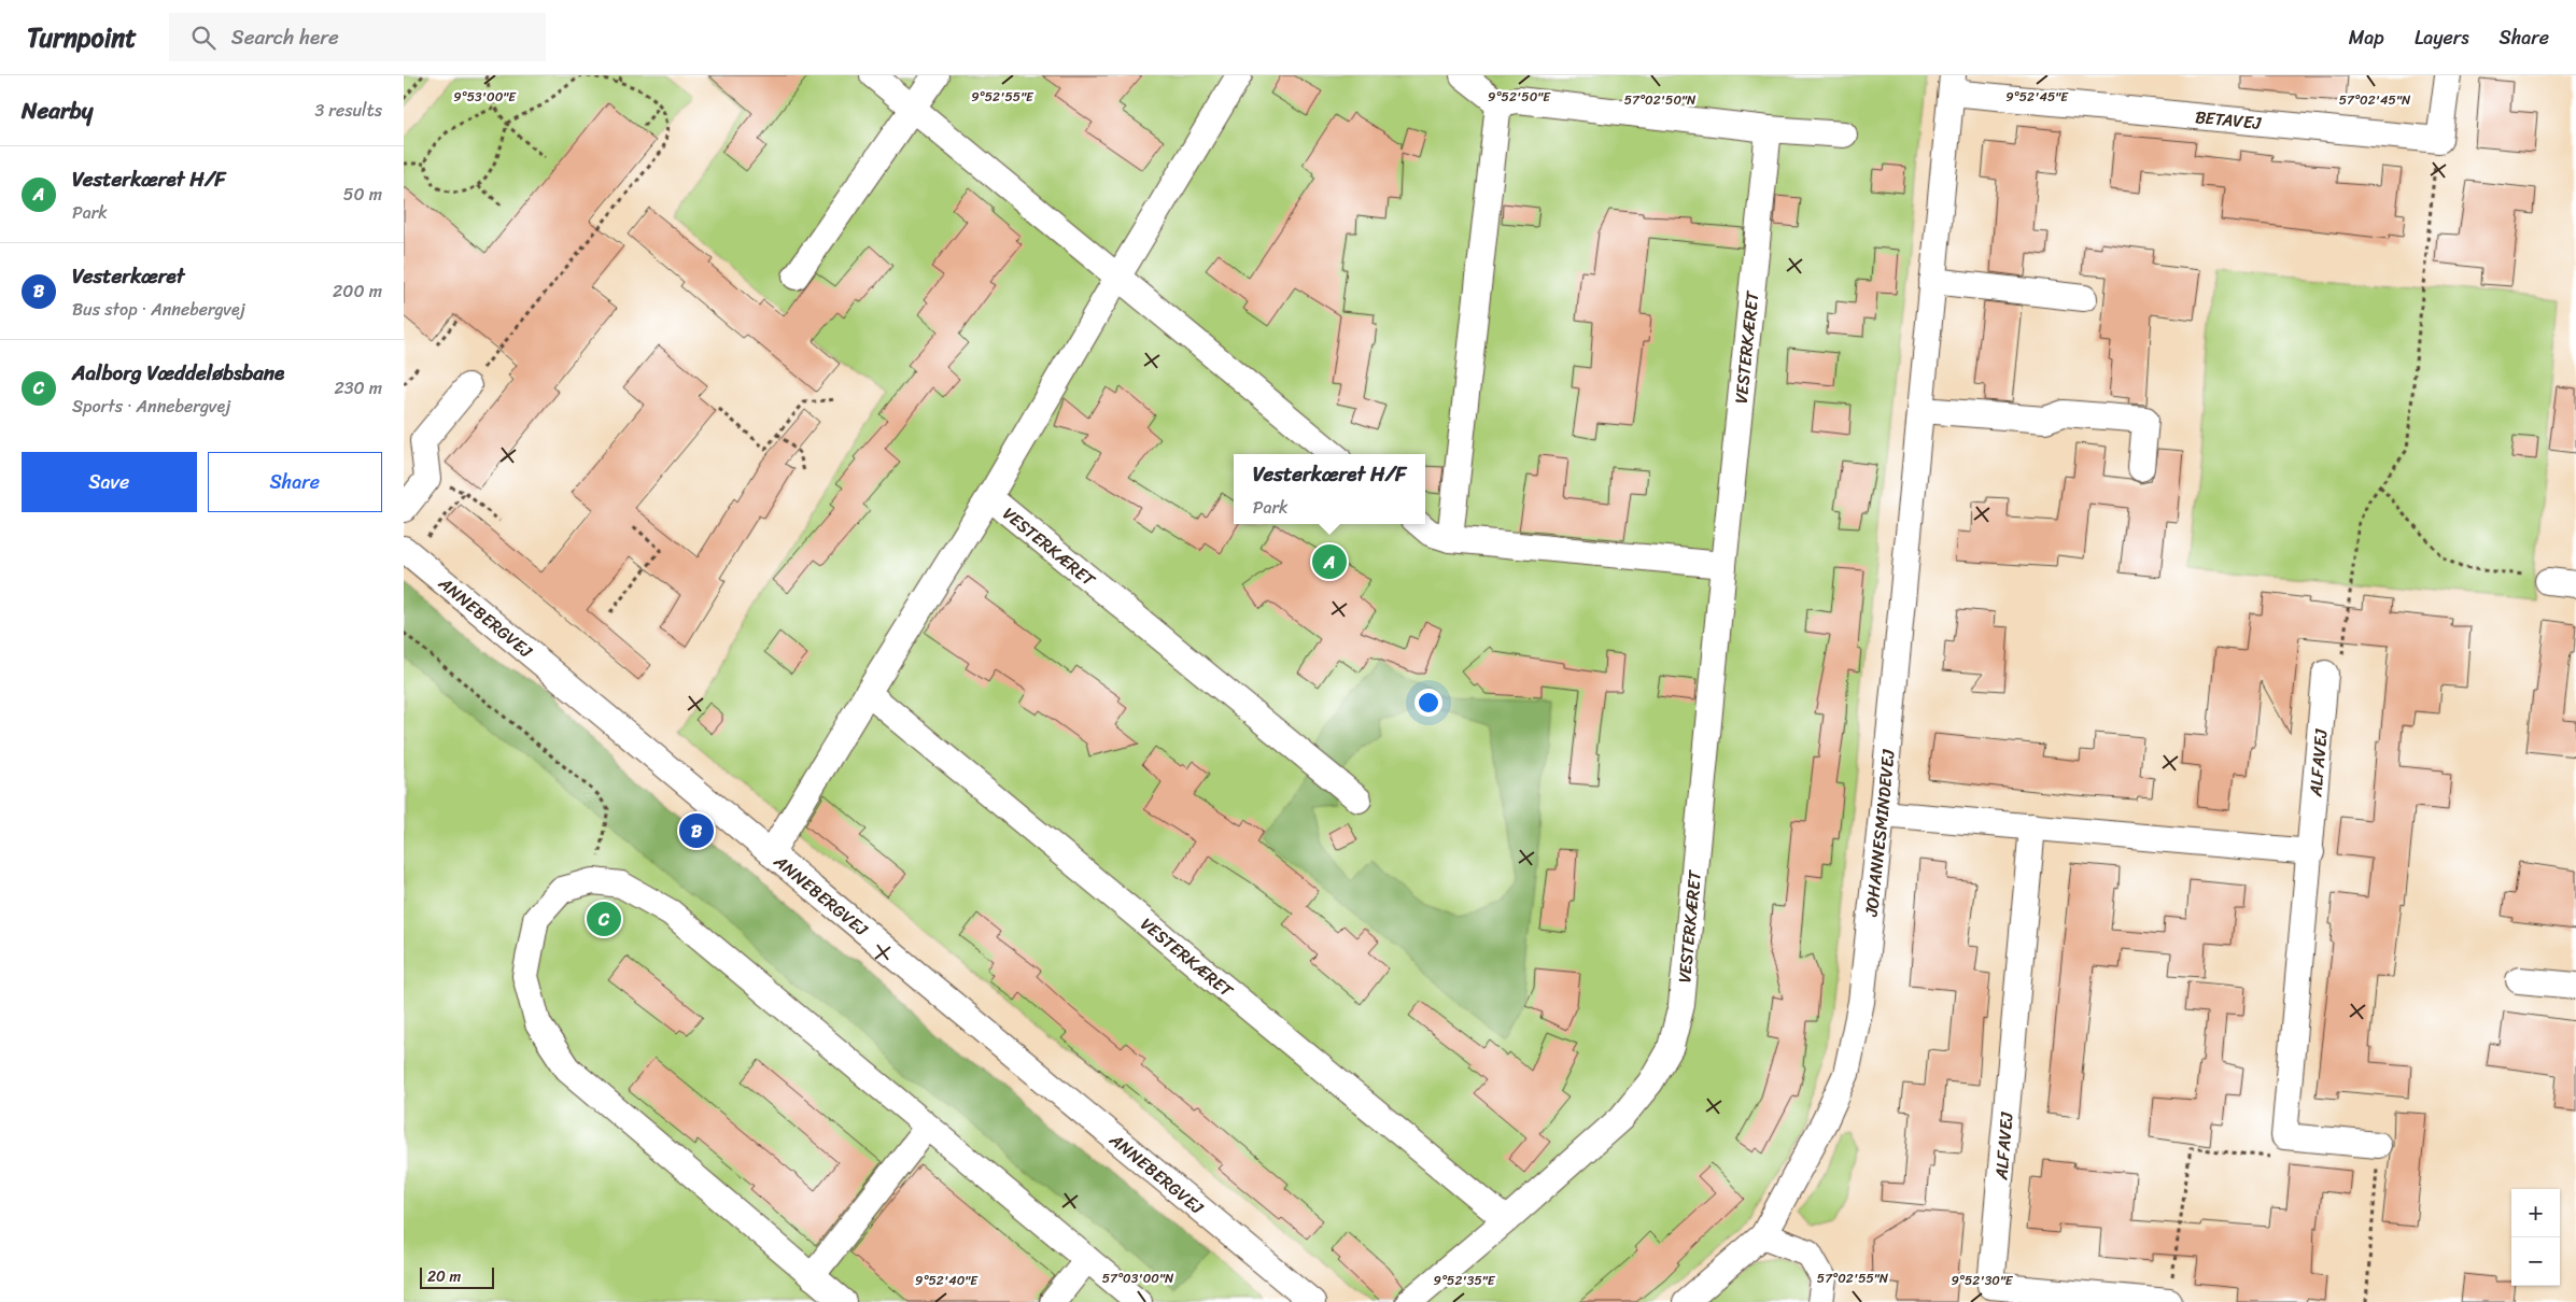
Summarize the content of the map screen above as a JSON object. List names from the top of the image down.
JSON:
{
  "streets": {
    "street": [
      "BETAVEJ",
      "VESTERKÆRET",
      "ANNEBERGVEJ",
      "ALFAVEJ",
      "JOHANNESMINDEVEJ"
    ]
  },
  "crossings": [
    ["BETAVEJ", "JOHANNESMINDEVEJ"],
    ["VESTERKÆRET", "ANNEBERGVEJ"]
  ],
  "scale_bar": "20 m",
  "page": {
    "header": "Turnpoint",
    "search": "Search here",
    "nav": ["Map", "Layers", "Share"],
    "heading": ["Nearby", "3 results"],
    "list": [
      {
        "mark": "A",
        "name": "Vesterkæret H/F",
        "note": "Park",
        "value": "50 m"
      },
      {
        "mark": "B",
        "name": "Vesterkæret",
        "note": "Bus stop · Annebergvej",
        "value": "200 m"
      },
      {
        "mark": "C",
        "name": "Aalborg Væddeløbsbane",
        "note": "Sports · Annebergvej",
        "value": "230 m"
      }
    ],
    "buttons": ["Save", "Share"],
    "popup": ["Vesterkæret H/F", "Park"],
    "pins": ["A", "B", "C"],
    "map_buttons": ["+", "−"],
    "scale": "20 m"
  },
  "coordinates": [
    "9°53'00\"E",
    "9°52'55\"E",
    "9°52'50\"E",
    "9°52'45\"E",
    "57°02'50\"N",
    "57°02'45\"N",
    "57°03'00\"N",
    "57°02'55\"N",
    "9°52'40\"E",
    "9°52'35\"E",
    "9°52'30\"E"
  ]
}
